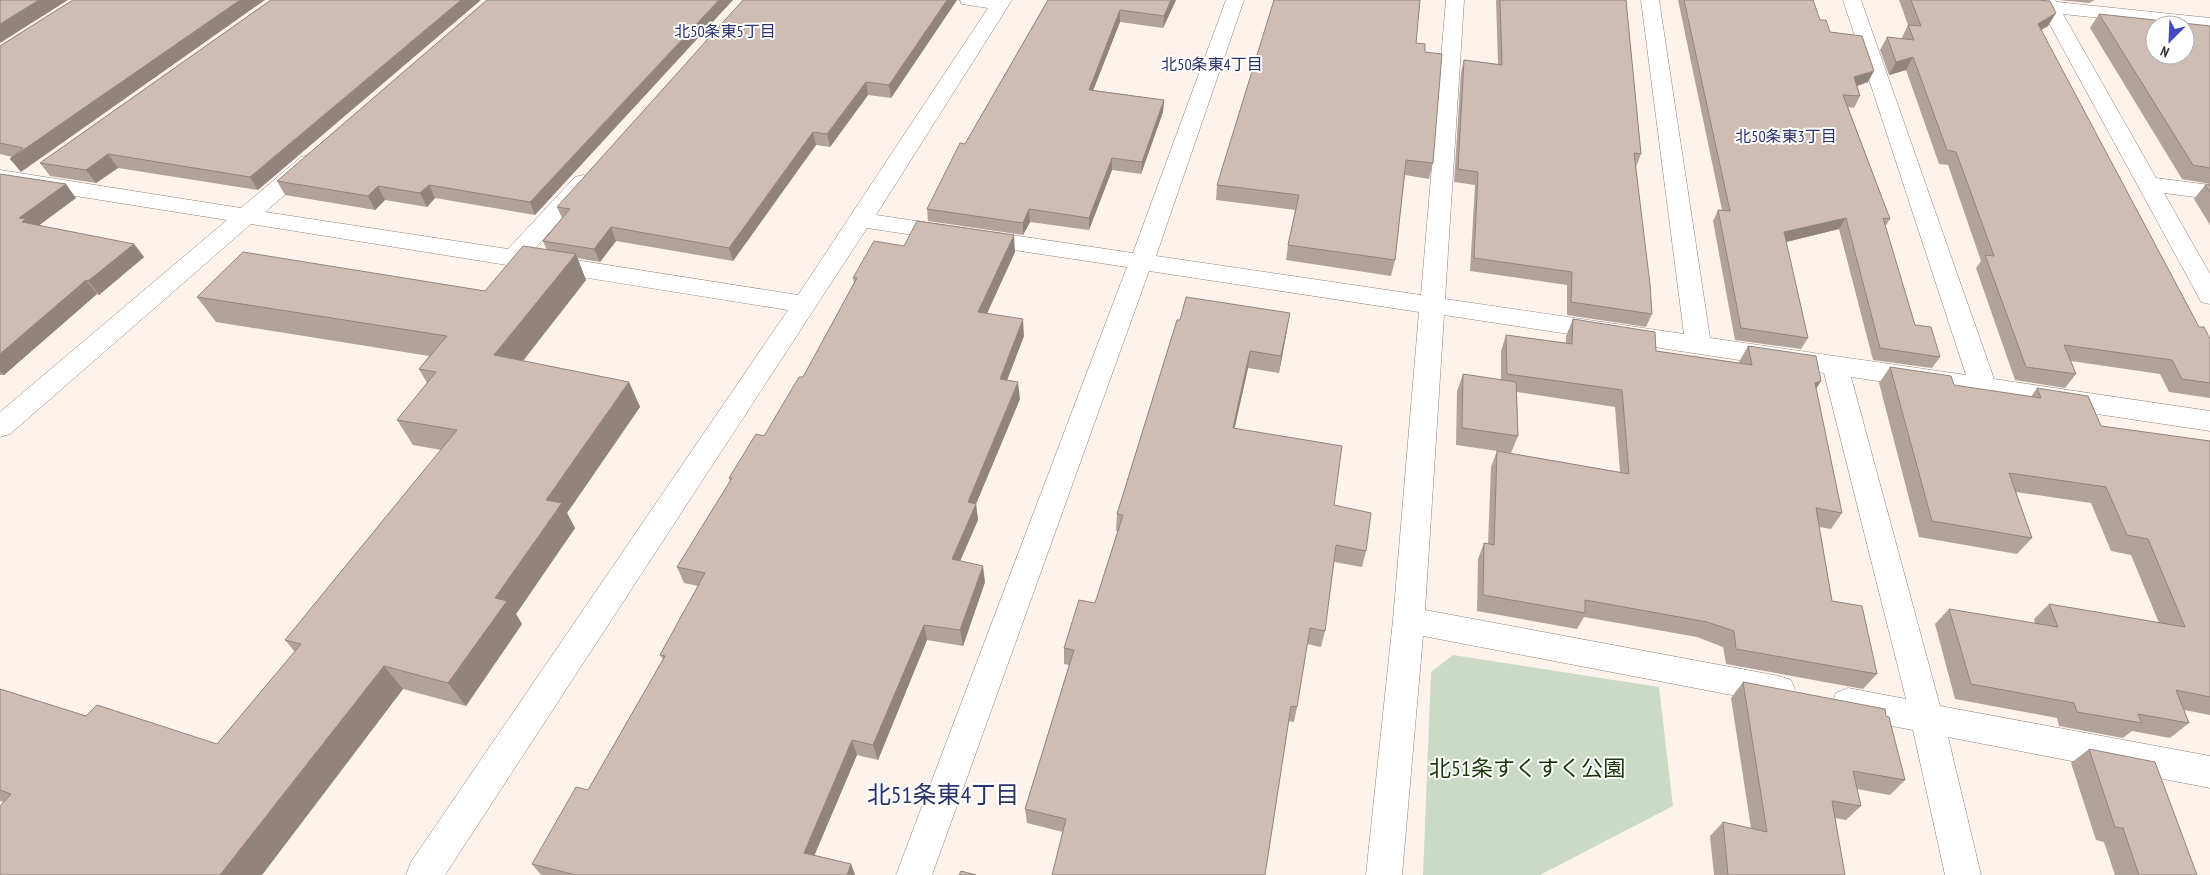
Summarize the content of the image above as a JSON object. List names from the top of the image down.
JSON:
{
  "districts": [
    "北50条東5丁目",
    "北50条東4丁目",
    "北50条東3丁目",
    "北51条東4丁目"
  ],
  "parks": ["北51条すくすく公園"],
  "north": "bottom left"
}
